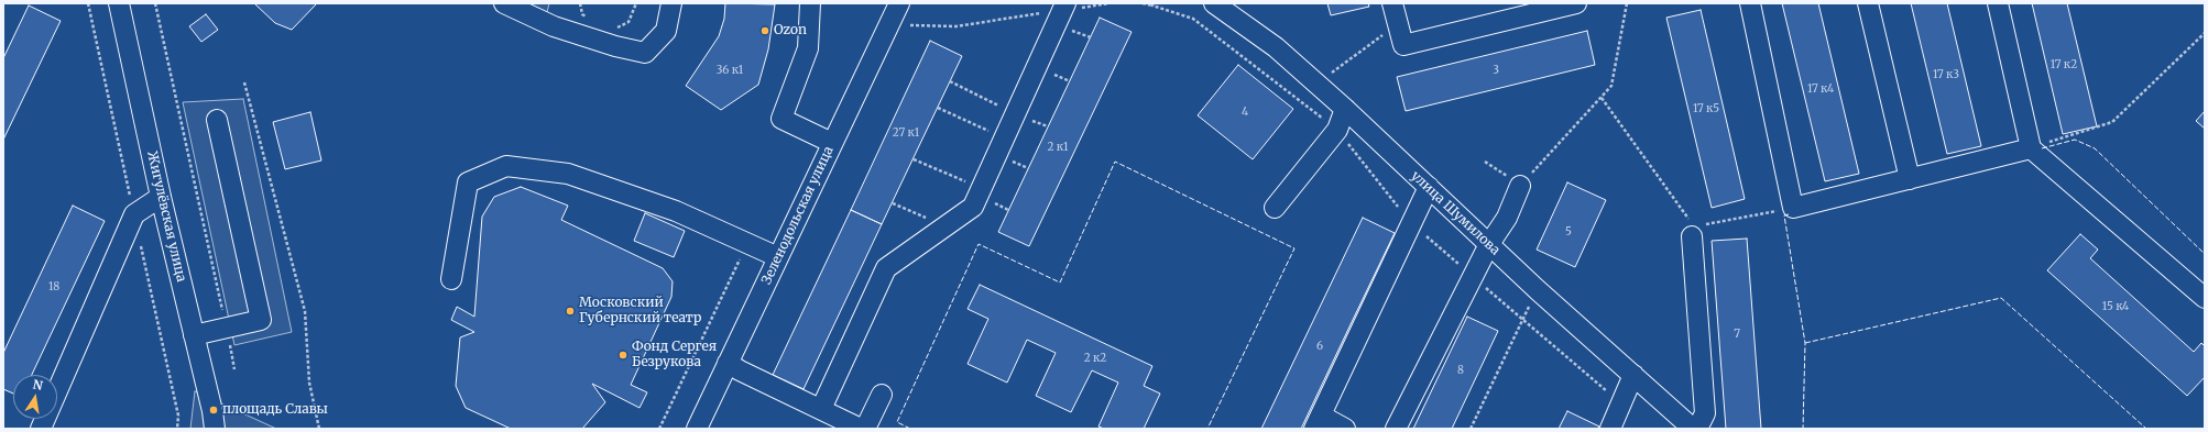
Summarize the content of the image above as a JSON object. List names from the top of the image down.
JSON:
{
  "streets": {
    "street": ["улица Шумилова", "Зеленодольская улица", "Жигулёвская улица"]
  },
  "places": [
    "Ozon",
    "Московский Губернский театр",
    "Фонд Сергея Безрукова",
    "площадь Славы"
  ],
  "house_numbers": [
    "17 к2",
    "36 к1",
    "3",
    "17 к3",
    "17 к4",
    "17 к5",
    "4",
    "27 к1",
    "2 к1",
    "5",
    "18",
    "15 к4",
    "7",
    "6",
    "2 к2",
    "8"
  ],
  "north": "top"
}
